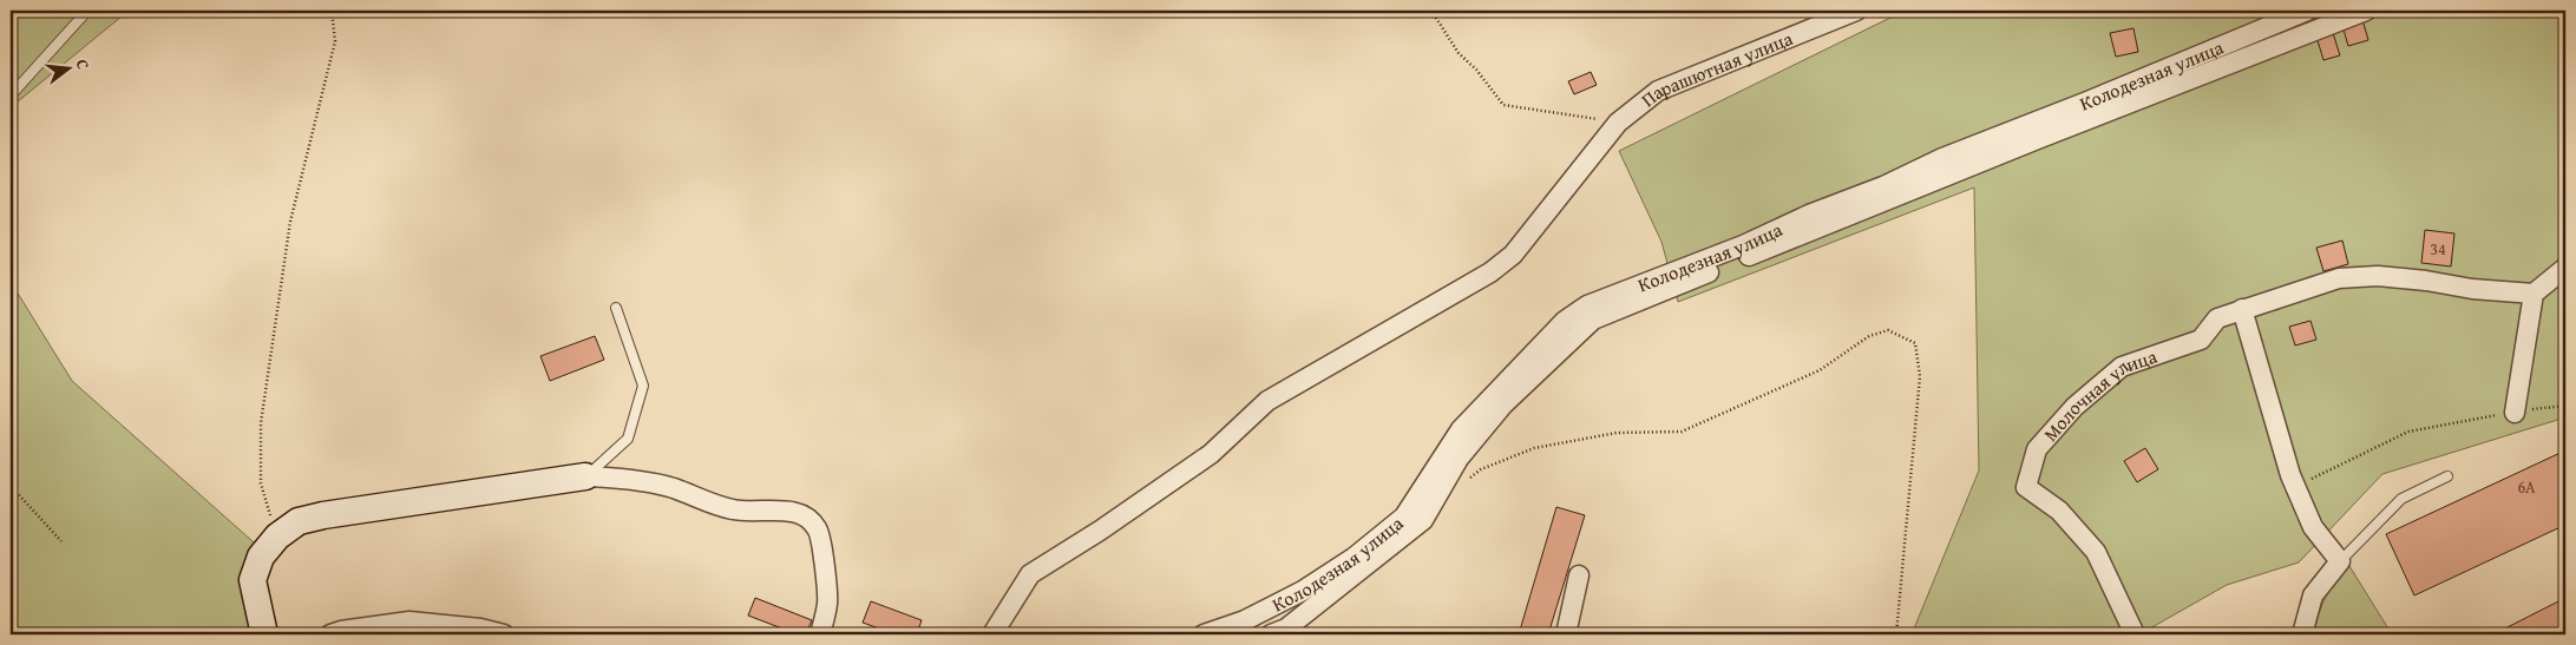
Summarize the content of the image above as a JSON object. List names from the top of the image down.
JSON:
{
  "streets": {
    "street": ["Парашютная улица", "Колодезная улица", "Молочная улица"]
  },
  "house_numbers": ["34", "6А"],
  "north": "right"
}
